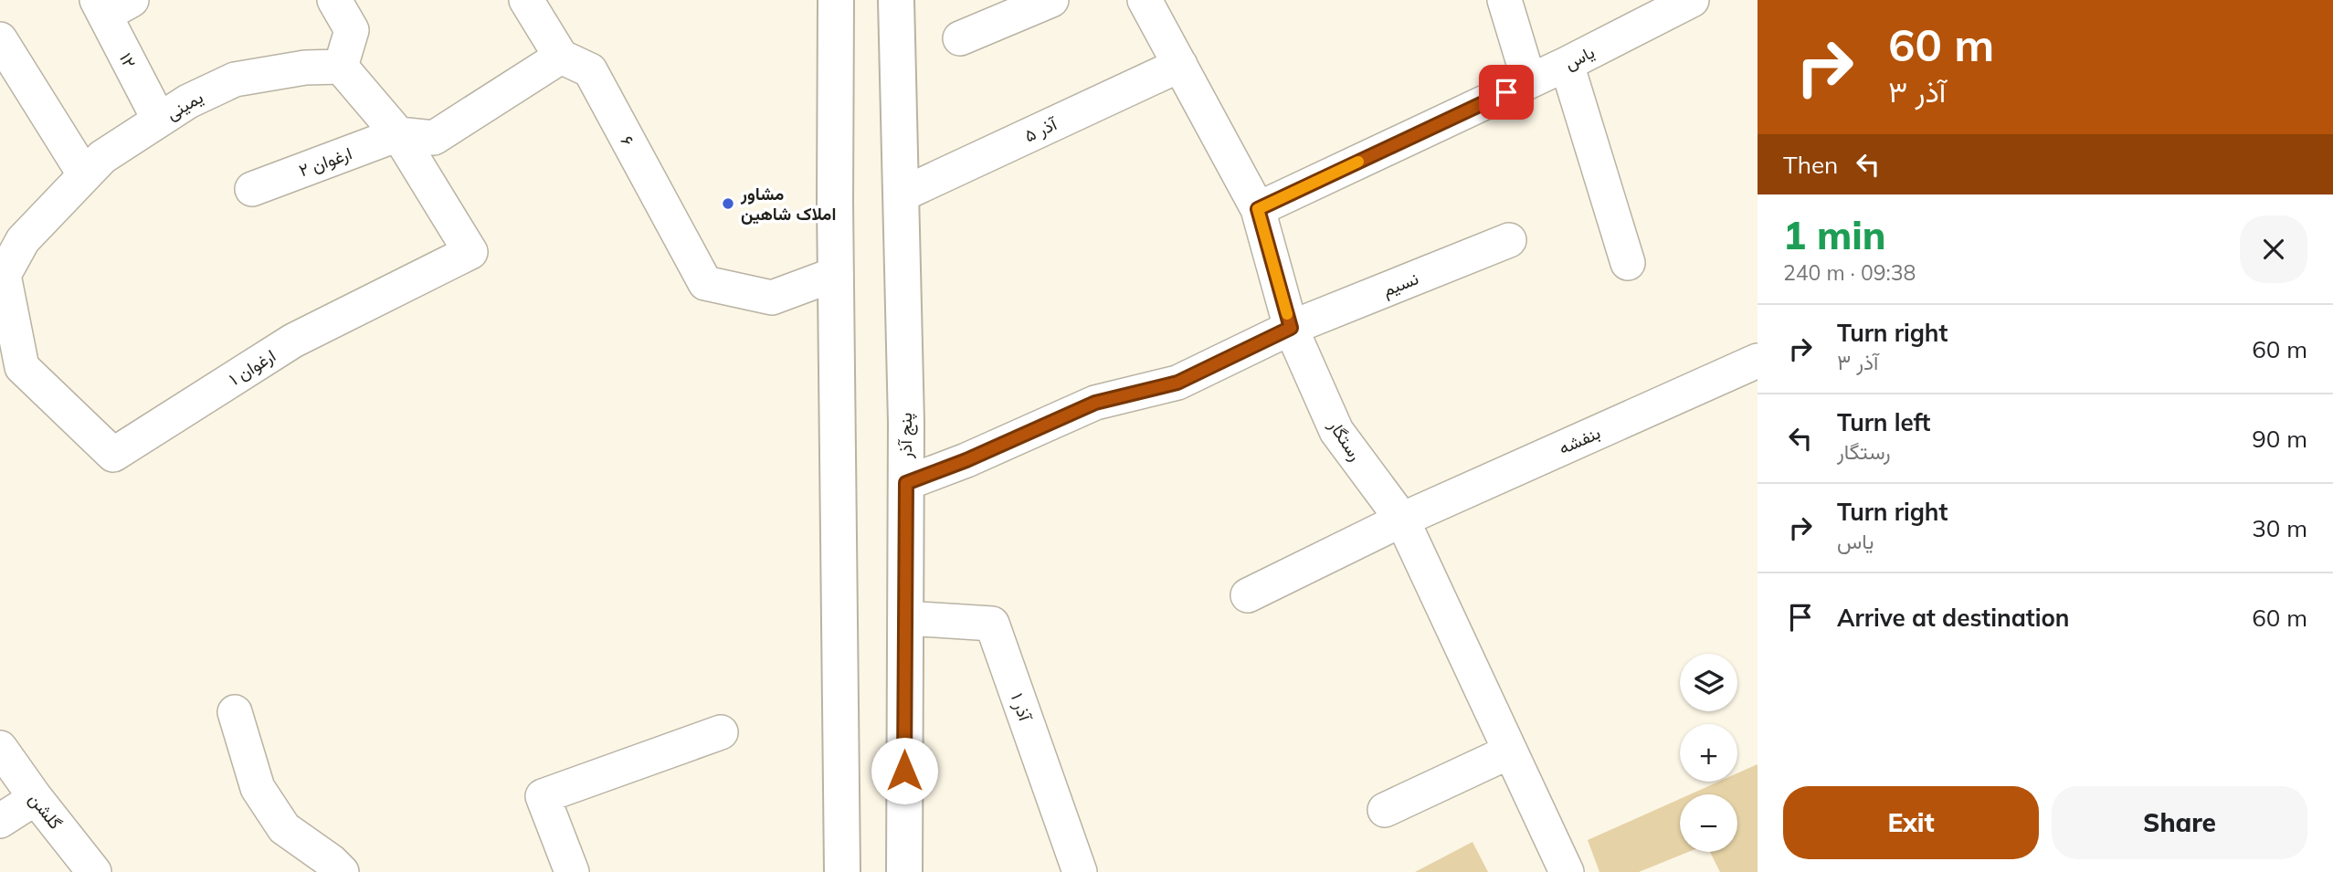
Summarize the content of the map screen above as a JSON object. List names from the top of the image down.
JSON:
{
  "streets": {
    "main road": ["پنج آذر"],
    "street": [
      "یاس",
      "۱۲",
      "یمینی",
      "آذر ۵",
      "۶",
      "ارغوان ۲",
      "نسیم",
      "ارغوان ۱",
      "رستگار",
      "بنفشه",
      "آذر ۱",
      "گلشن"
    ]
  },
  "crossings": [
    ["یاس", "رستگار"],
    ["۱۲", "یمینی"],
    ["یمینی", "ارغوان ۱"],
    ["آذر ۵", "پنج آذر"],
    ["آذر ۵", "رستگار"],
    ["ارغوان ۲", "ارغوان ۱"],
    ["نسیم", "پنج آذر"],
    ["نسیم", "رستگار"],
    ["پنج آذر", "آذر ۱"],
    ["رستگار", "بنفشه"]
  ],
  "places": ["مشاور املاک شاهین"],
  "page": {
    "turn": ["60 m", "آذر ۳"],
    "then": "Then",
    "heading": ["1 min", "240 m · 09:38"],
    "list": [
      {
        "name": "Turn right",
        "note": "آذر ۳",
        "value": "60 m"
      },
      {
        "name": "Turn left",
        "note": "رستگار",
        "value": "90 m"
      },
      {
        "name": "Turn right",
        "note": "یاس",
        "value": "30 m"
      },
      {
        "name": "Arrive at destination",
        "value": "60 m"
      }
    ],
    "map_buttons": ["+", "−"],
    "buttons": ["Exit", "Share"]
  }
}
